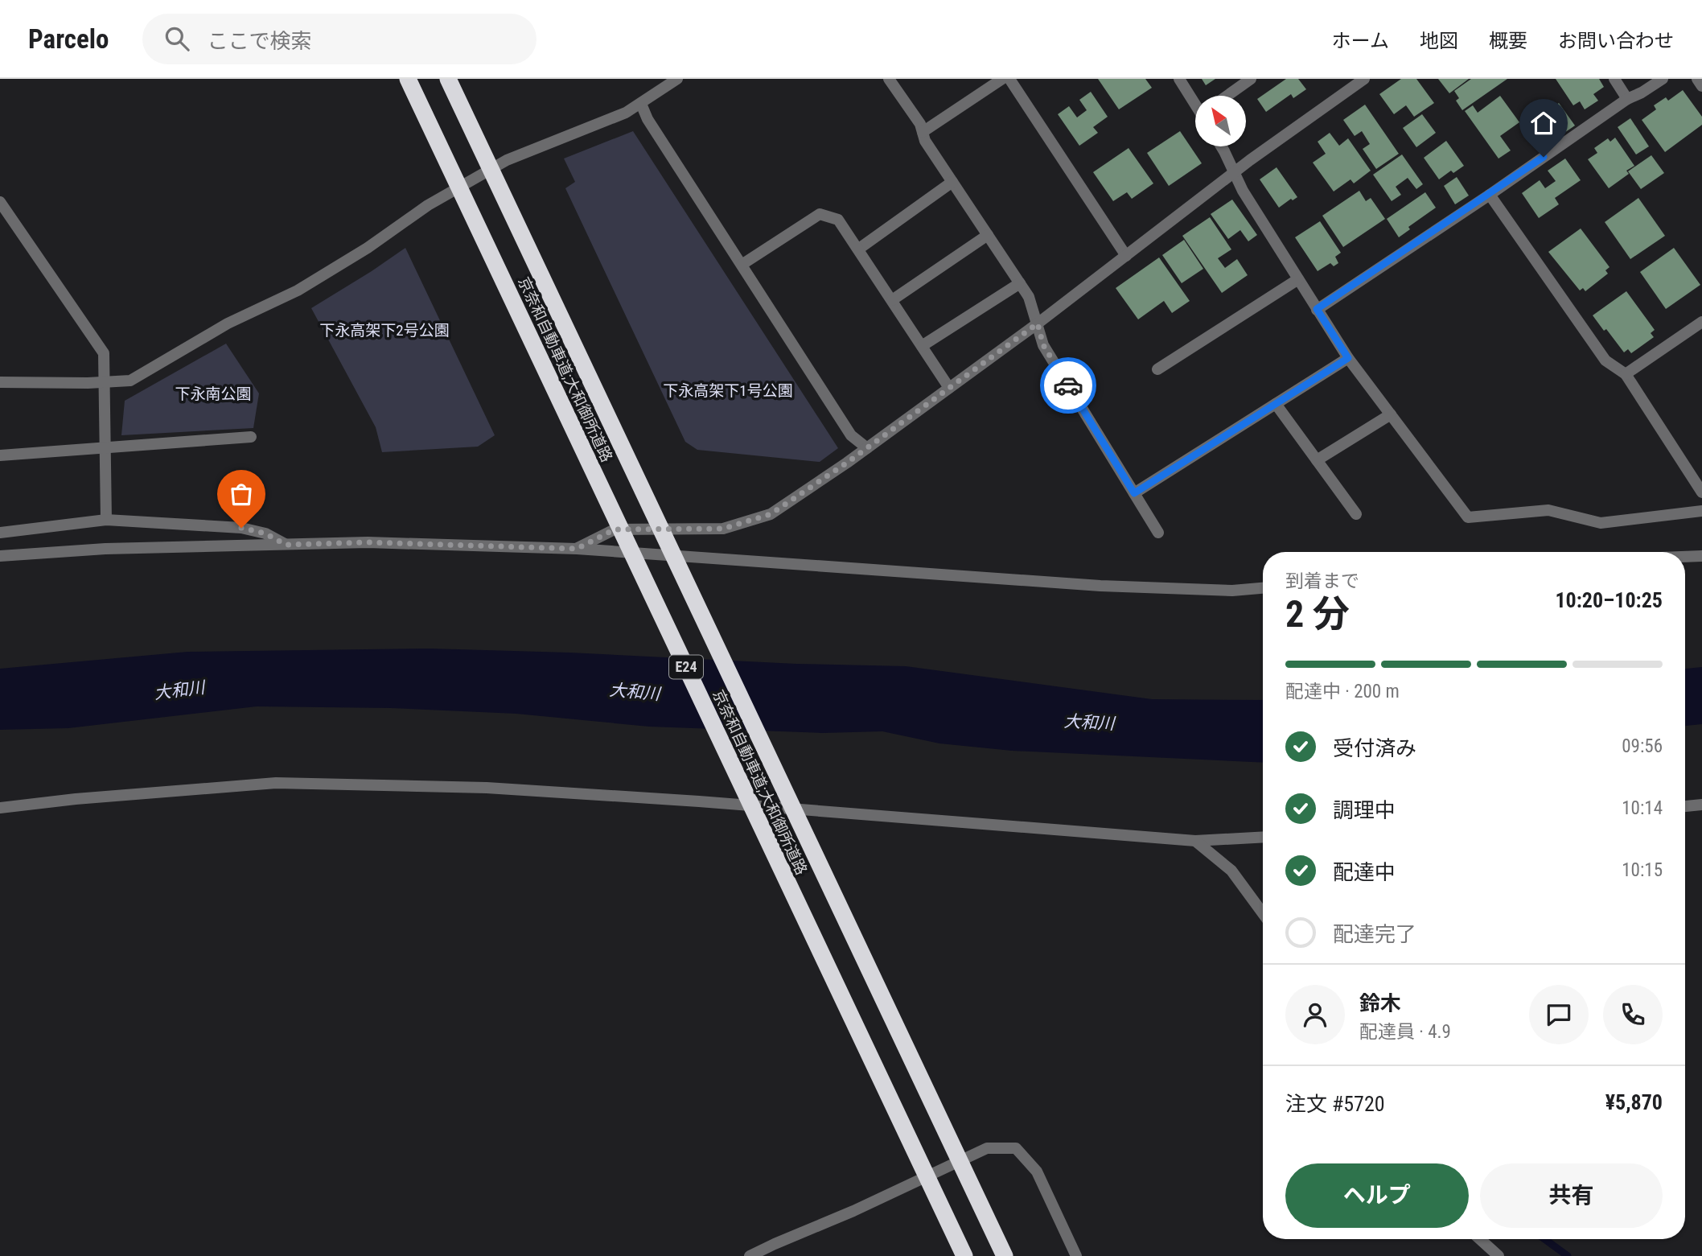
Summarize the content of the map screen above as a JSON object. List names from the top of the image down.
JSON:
{
  "streets": {
    "highway": ["京奈和自動車道;大和御所道路", "E24"]
  },
  "water": ["大和川"],
  "parks": ["下永高架下2号公園", "下永高架下1号公園", "下永南公園"],
  "north": "top left",
  "page": {
    "header": "Parcelo",
    "search": "ここで検索",
    "nav": [
      "ホーム",
      "地図",
      "概要",
      "お問い合わせ"
    ],
    "heading": ["2 分", "到着まで", "10:20–10:25"],
    "panel": [
      "鈴木",
      "配達員 · 4.9",
      "注文 #5720",
      "¥5,870"
    ],
    "bar": "配達中 · 200 m",
    "list": [
      ["受付済み", "09:56"],
      ["調理中", "10:14"],
      ["配達中", "10:15"],
      "配達完了"
    ],
    "buttons": ["ヘルプ", "共有"]
  }
}
